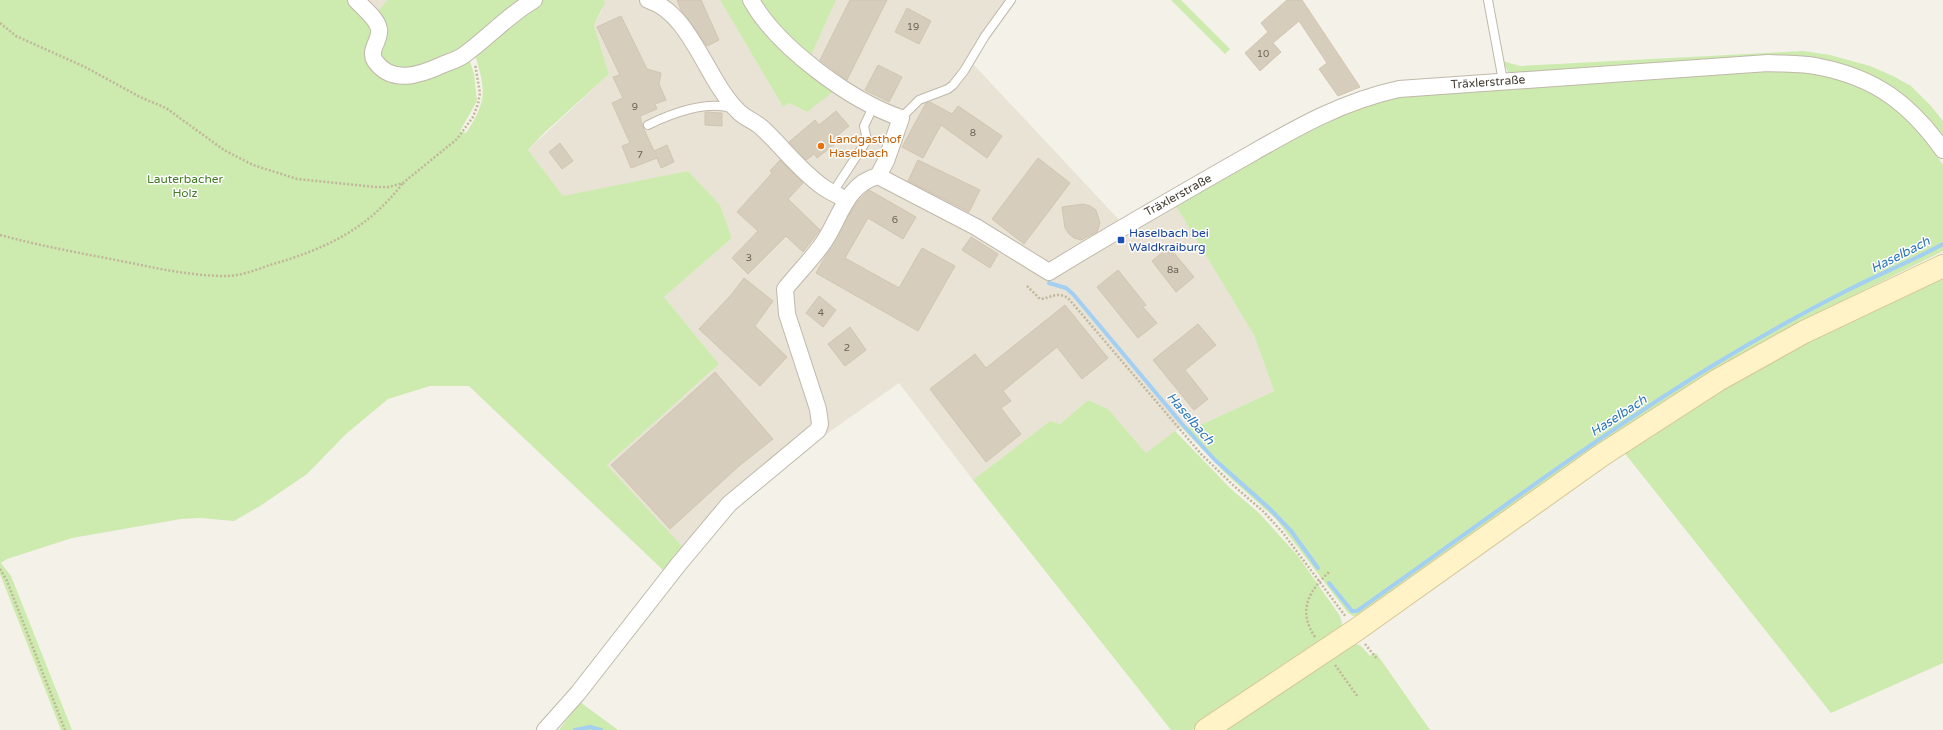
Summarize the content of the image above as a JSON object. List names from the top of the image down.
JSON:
{
  "streets": {
    "street": ["Träxlerstraße"]
  },
  "water": ["Haselbach"],
  "parks": ["Lauterbacher Holz"],
  "places": {
    "other": ["Landgasthof Haselbach"],
    "transit": ["Haselbach bei Waldkraiburg"]
  },
  "house_numbers": [
    "19",
    "10",
    "9",
    "8",
    "7",
    "6",
    "3",
    "8a",
    "4",
    "2"
  ]
}
